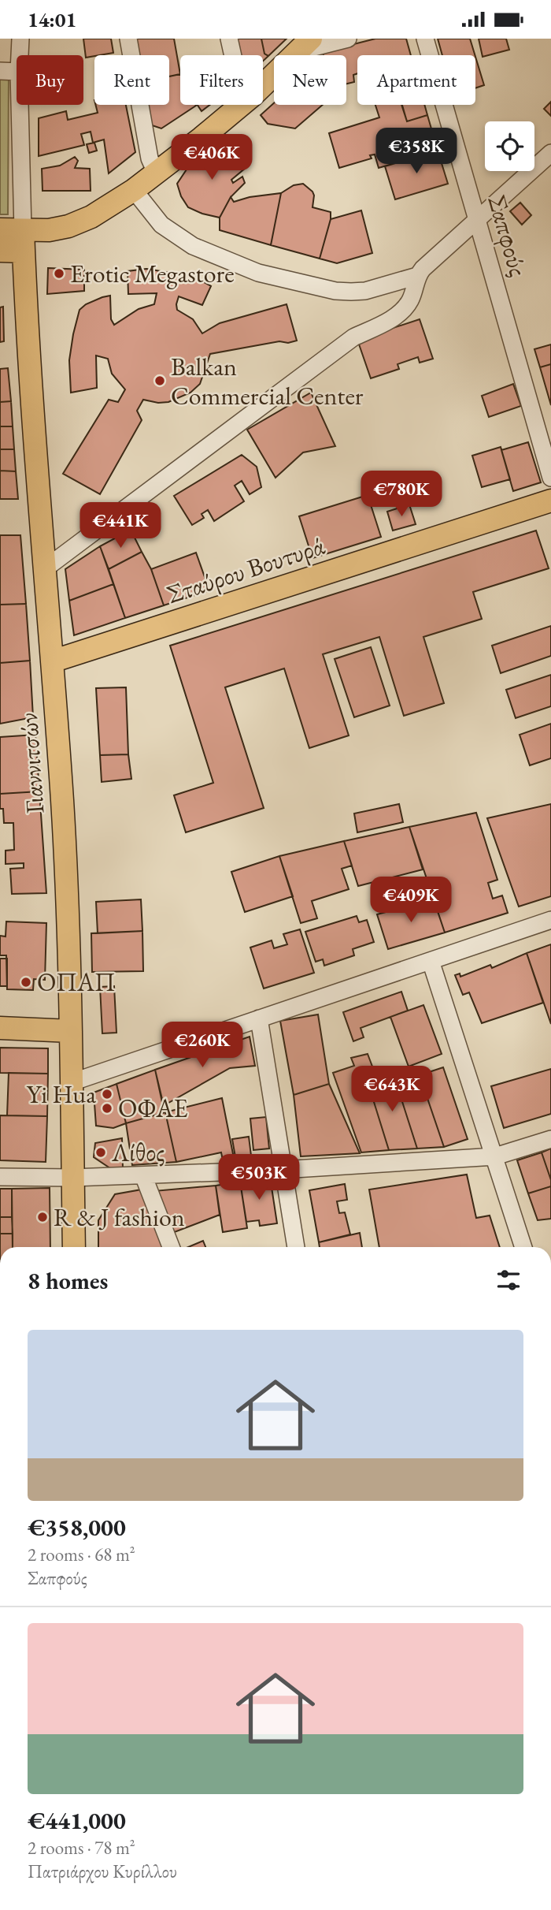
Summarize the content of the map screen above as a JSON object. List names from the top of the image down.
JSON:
{
  "streets": {
    "main road": ["Σταύρου Βουτυρά", "Γιαννιτσών"],
    "street": ["Σαπφούς"]
  },
  "crossings": [
    ["Σταύρου Βουτυρά", "Γιαννιτσών"]
  ],
  "places": [
    "Erotic Megastore",
    "Balkan Commercial Center",
    "ΟΠΑΠ",
    "Yi Hua",
    "ΟΦΑΕ",
    "Λίθος",
    "R & J fashion"
  ],
  "page": {
    "status": "14:01",
    "chip": [
      "Buy",
      "Rent",
      "Filters",
      "New",
      "Apartment"
    ],
    "price": [
      "€358K",
      "€406K",
      "€780K",
      "€441K",
      "€409K",
      "€260K",
      "€643K",
      "€503K"
    ],
    "heading": "8 homes",
    "list": [
      {
        "name": "€358,000",
        "note": "2 rooms · 68 m² · Σαπφούς"
      },
      {
        "name": "€441,000",
        "note": "2 rooms · 78 m² · Πατριάρχου Κυρίλλου"
      }
    ]
  }
}
